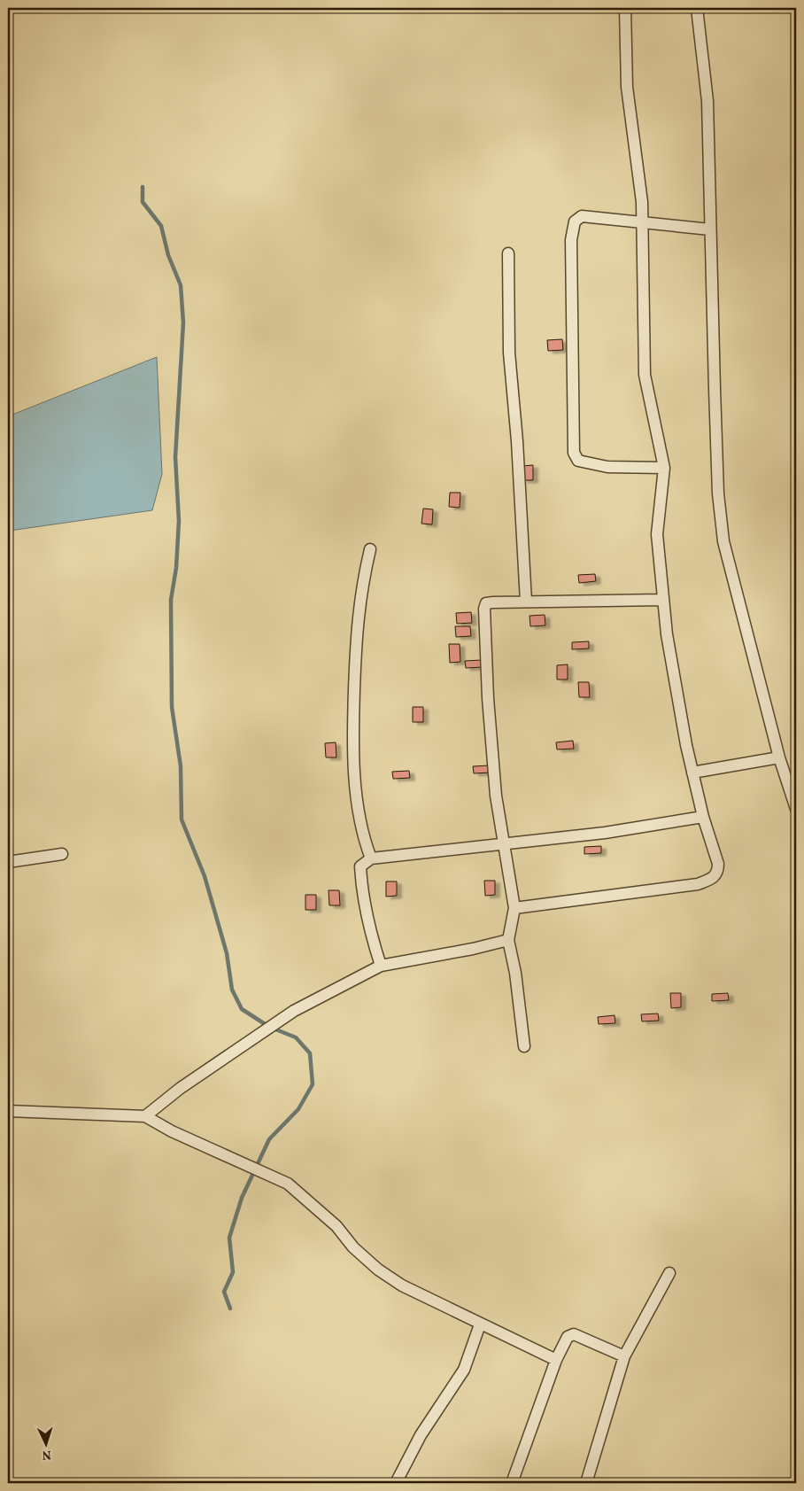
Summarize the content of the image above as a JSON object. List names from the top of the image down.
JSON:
{
  "north": "bottom"
}
